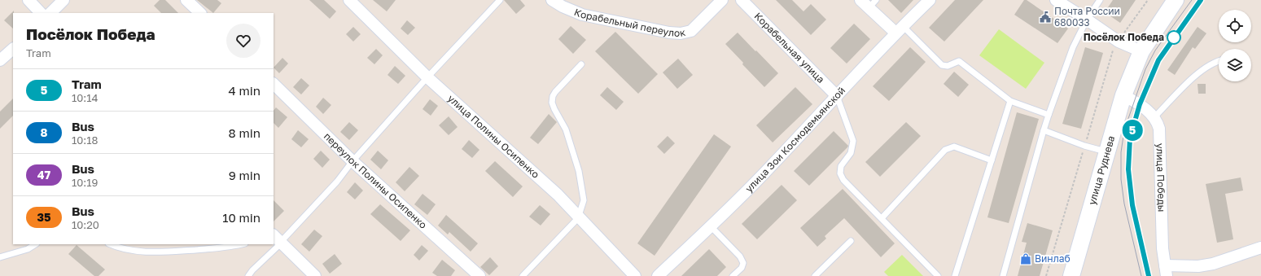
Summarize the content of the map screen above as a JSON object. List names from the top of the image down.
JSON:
{
  "streets": {
    "main road": ["улица Руднева"],
    "street": [
      "Корабельный переулок",
      "Корабельная улица",
      "улица Полины Осипенко",
      "улица Зои Космодемьянской",
      "улица Победы",
      "переулок Полины Осипенко"
    ]
  },
  "crossings": [
    ["Корабельная улица", "улица Зои Космодемьянской"]
  ],
  "places": {
    "public building": ["Почта России 680033"],
    "other": ["Посёлок Победа"],
    "shop": ["Винлаб"]
  },
  "lines": ["tram line 5"],
  "page": {
    "on_map": "5",
    "heading": ["Посёлок Победа", "Tram"],
    "list": [
      {
        "mark": "5",
        "name": "Tram",
        "note": "10:14",
        "value": "4 min"
      },
      {
        "mark": "8",
        "name": "Bus",
        "note": "10:18",
        "value": "8 min"
      },
      {
        "mark": "47",
        "name": "Bus",
        "note": "10:19",
        "value": "9 min"
      },
      {
        "mark": "35",
        "name": "Bus",
        "note": "10:20",
        "value": "10 min"
      }
    ]
  }
}
